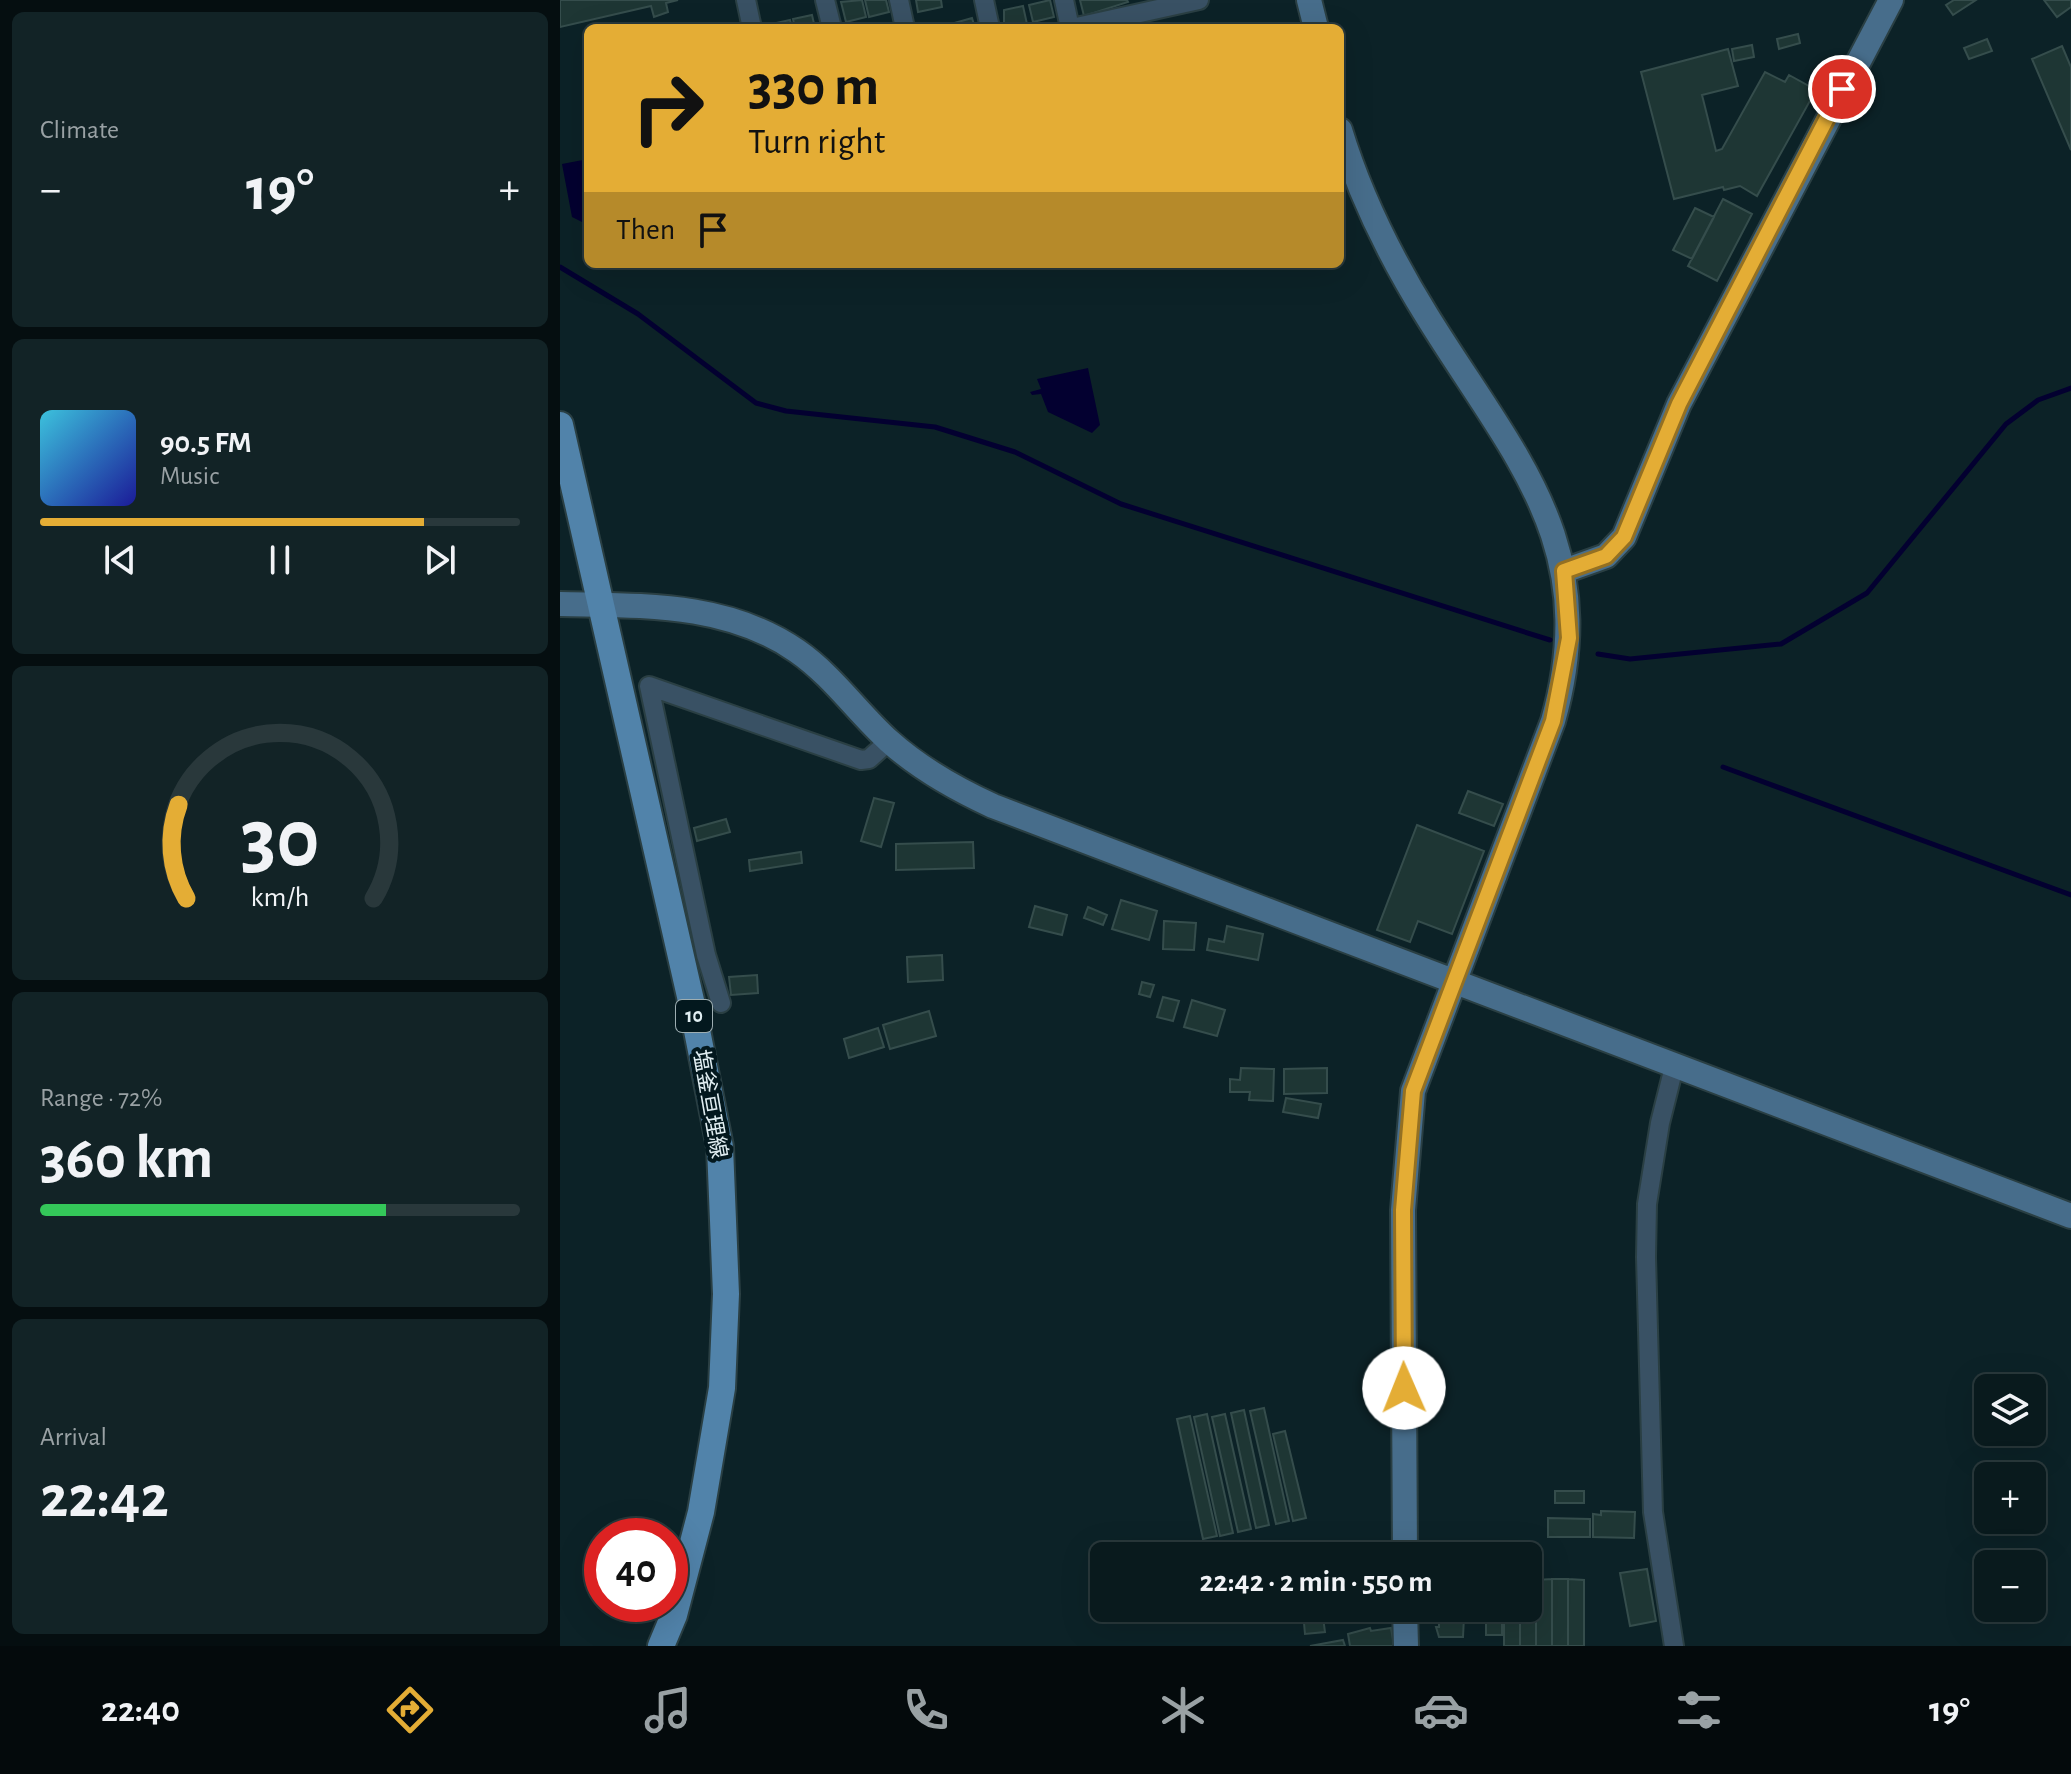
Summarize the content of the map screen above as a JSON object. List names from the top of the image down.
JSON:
{
  "streets": {
    "main road": ["10", "塩釜亘理線"]
  },
  "page": {
    "tile": [
      "Climate",
      ["Range · 72%", "360 km"],
      ["Arrival", "22:42"]
    ],
    "turn": ["330 m", "Turn right"],
    "heat": ["−", "19°", "+"],
    "then": "Then",
    "song": ["90.5 FM", "Music"],
    "map_buttons": ["+", "−"],
    "limit": "40",
    "trip": "22:42 · 2 min · 550 m",
    "tabs": ["22:40", "19°"],
    "gauge": ["30", "km/h"]
  }
}
